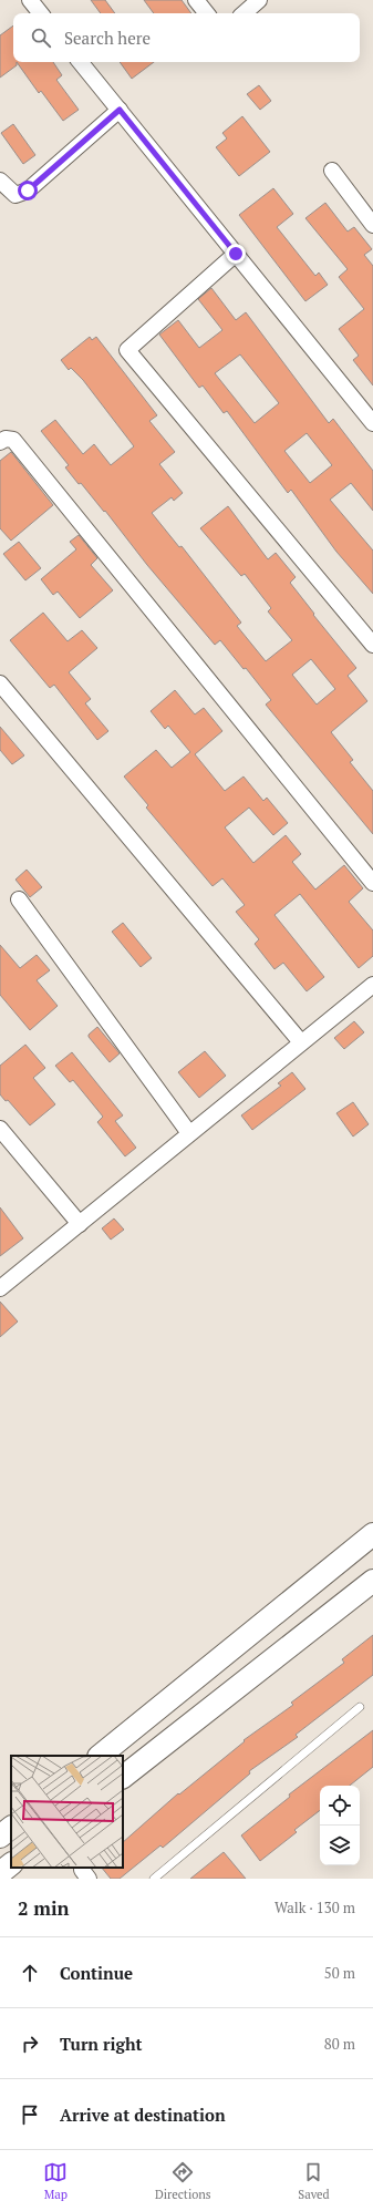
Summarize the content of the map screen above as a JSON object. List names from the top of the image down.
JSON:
{
  "page": {
    "search": "Search here",
    "heading": ["2 min", "Walk · 130 m"],
    "list": [
      ["Continue", "50 m"],
      ["Turn right", "80 m"],
      "Arrive at destination"
    ],
    "nav": ["Map", "Directions", "Saved"]
  }
}
